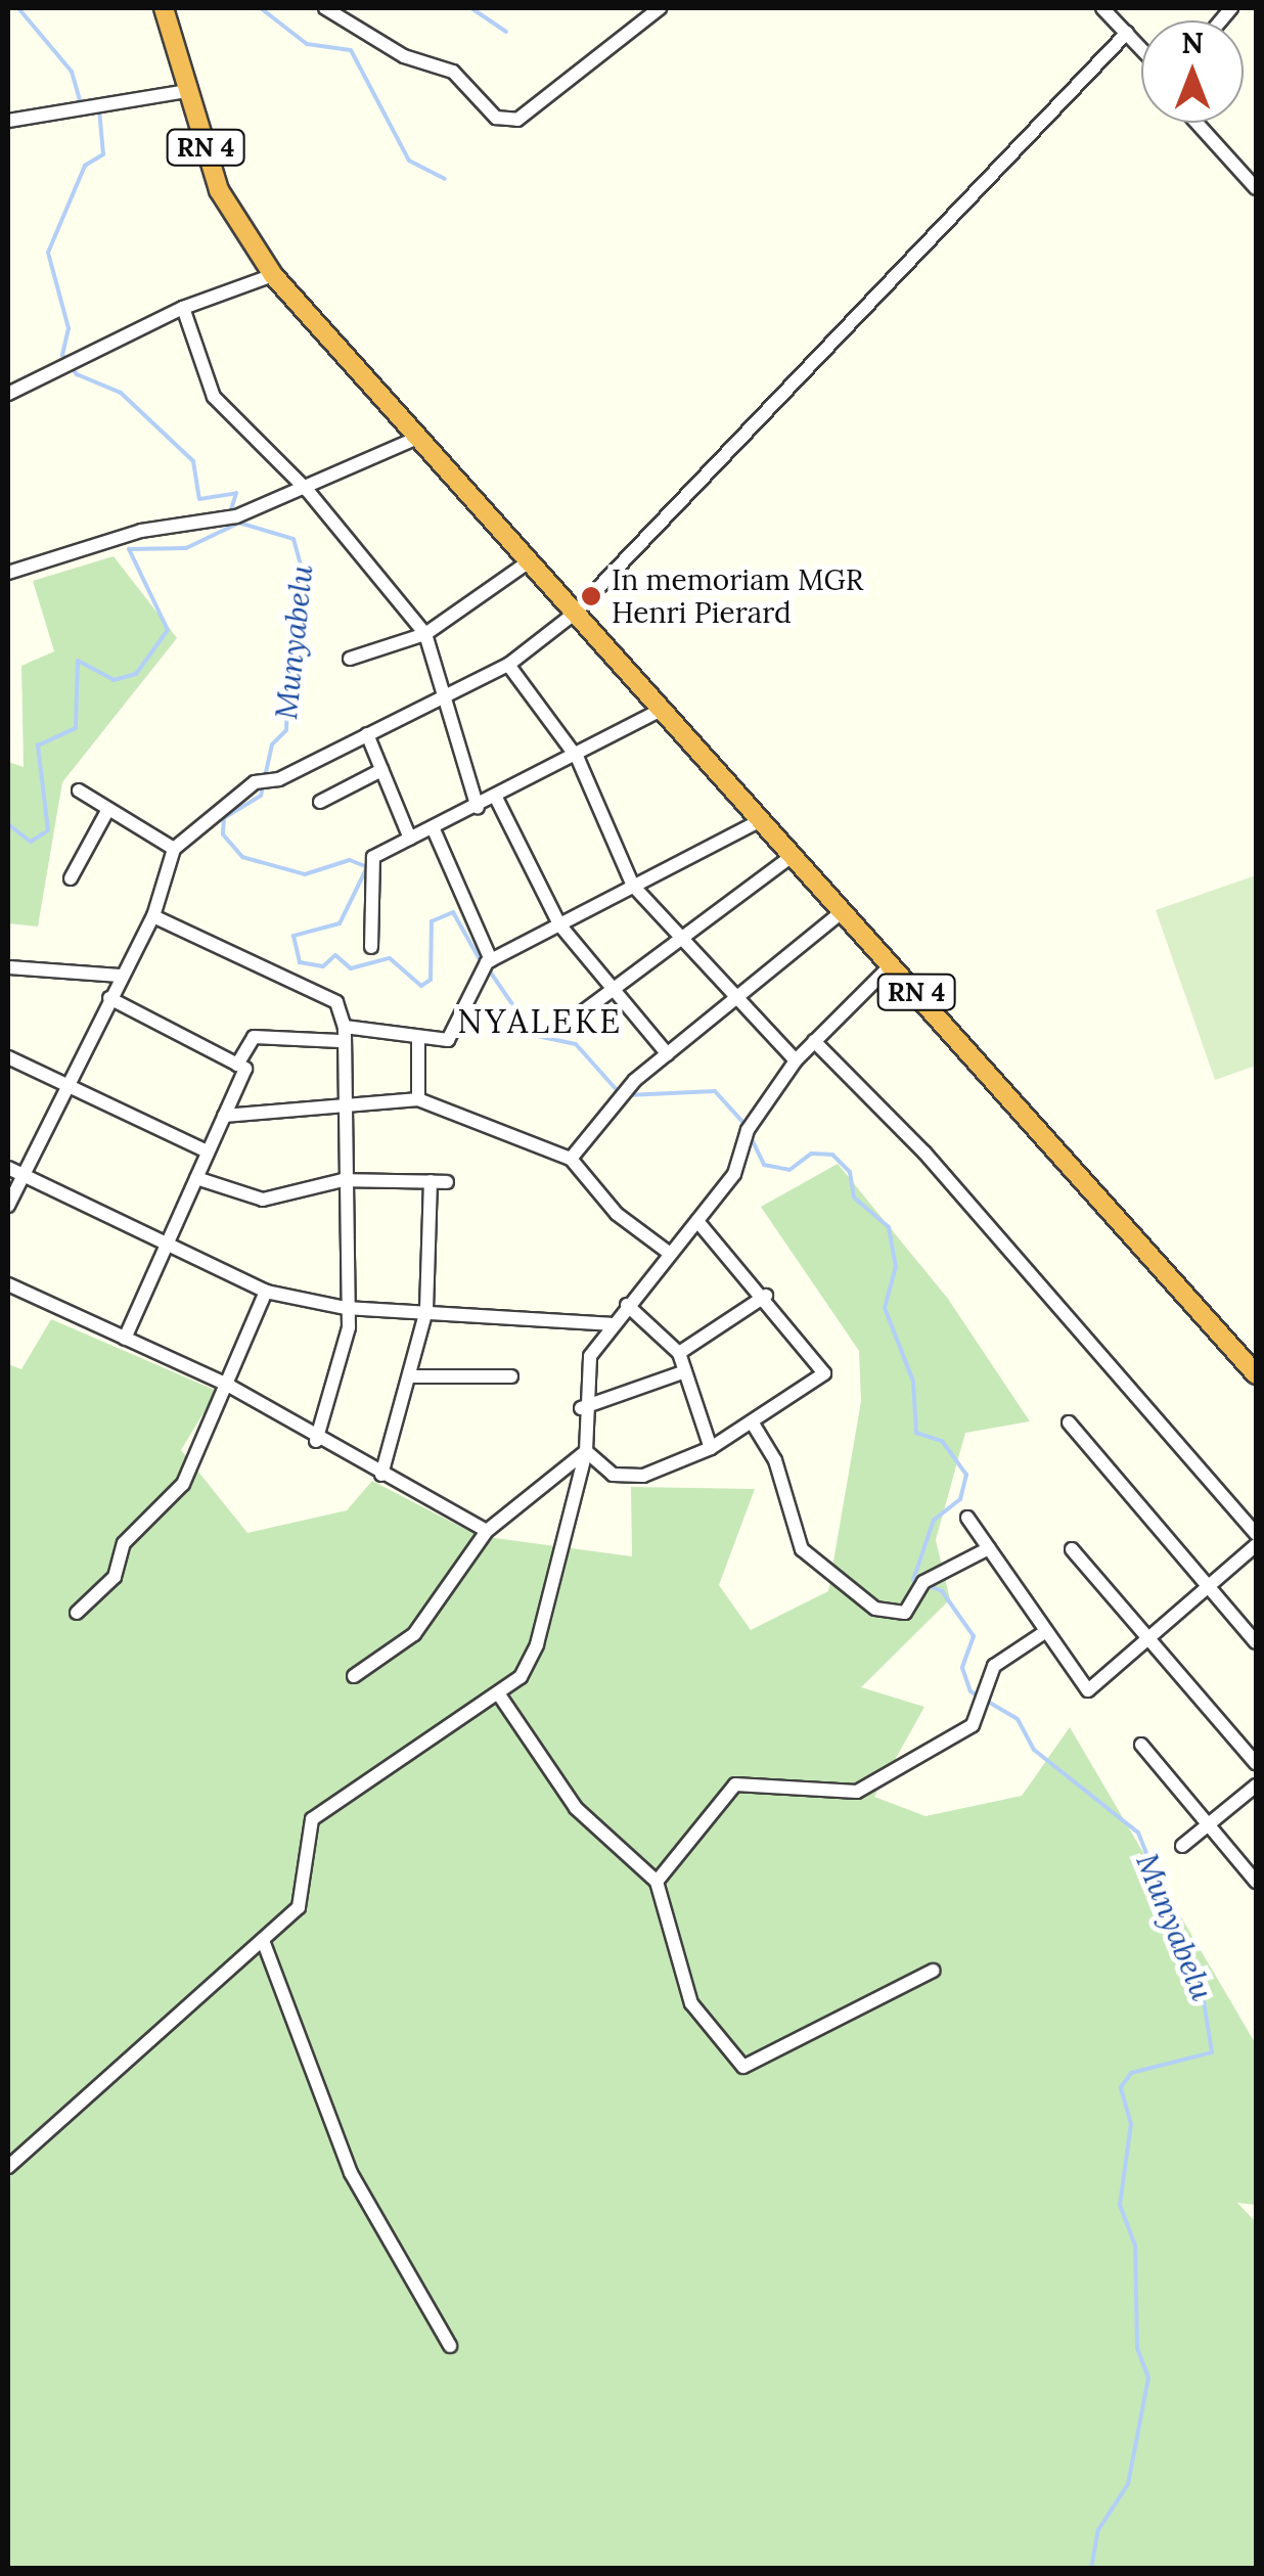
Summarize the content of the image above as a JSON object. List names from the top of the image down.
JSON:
{
  "streets": {
    "highway": ["RN 4"]
  },
  "districts": ["NYALEKE"],
  "water": ["Munyabelu"],
  "places": ["In memoriam MGR Henri Pierard"],
  "north": "top"
}
